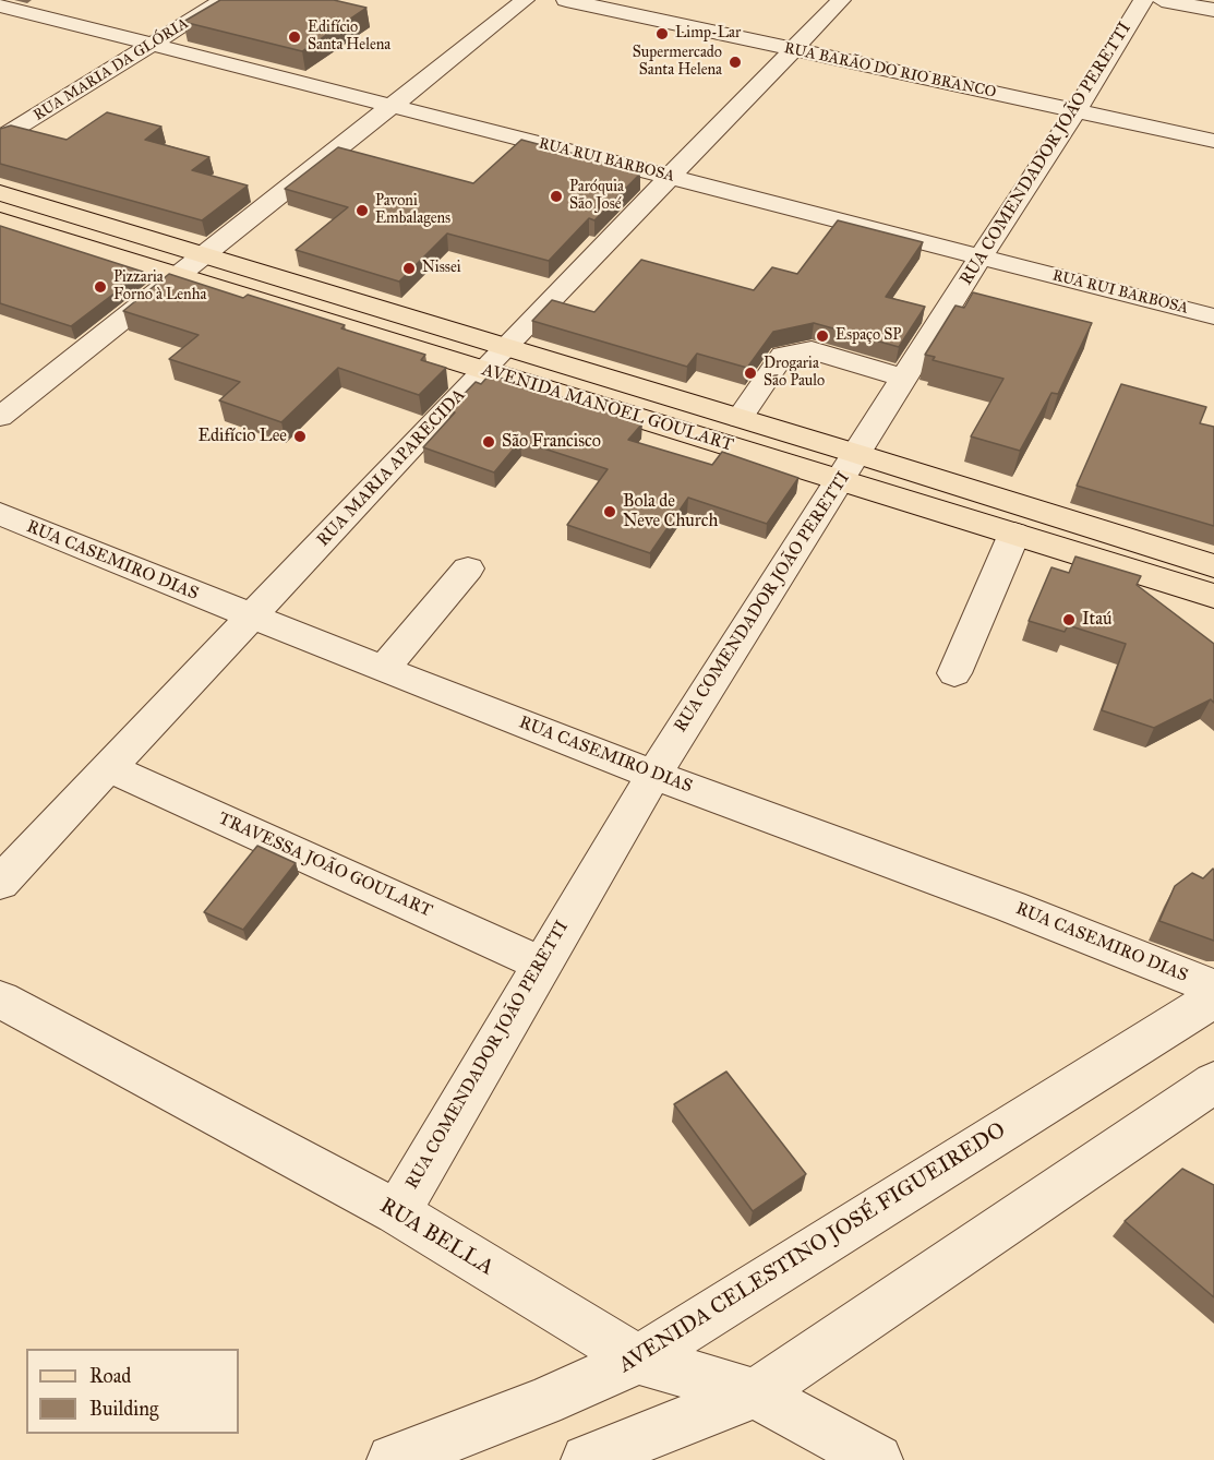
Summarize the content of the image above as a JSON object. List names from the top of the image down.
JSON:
{
  "streets": {
    "main road": ["AVENIDA MANOEL GOULART"],
    "street": [
      "RUA MARIA DA GLÓRIA",
      "RUA BARÃO DO RIO BRANCO",
      "RUA COMENDADOR JOÃO PERETTI",
      "RUA RUI BARBOSA",
      "RUA MARIA APARECIDA",
      "RUA CASEMIRO DIAS",
      "TRAVESSA JOÃO GOULART",
      "RUA BELLA",
      "AVENIDA CELESTINO JOSÉ FIGUEIREDO"
    ]
  },
  "crossings": [
    ["RUA MARIA DA GLÓRIA", "RUA RUI BARBOSA"],
    ["RUA BARÃO DO RIO BRANCO", "RUA COMENDADOR JOÃO PERETTI"],
    ["RUA BARÃO DO RIO BRANCO", "RUA MARIA APARECIDA"],
    ["RUA COMENDADOR JOÃO PERETTI", "RUA RUI BARBOSA"],
    ["RUA COMENDADOR JOÃO PERETTI", "AVENIDA MANOEL GOULART"],
    ["RUA COMENDADOR JOÃO PERETTI", "RUA CASEMIRO DIAS"],
    ["RUA COMENDADOR JOÃO PERETTI", "TRAVESSA JOÃO GOULART"],
    ["RUA COMENDADOR JOÃO PERETTI", "RUA BELLA"],
    ["RUA RUI BARBOSA", "RUA MARIA APARECIDA"],
    ["AVENIDA MANOEL GOULART", "RUA MARIA APARECIDA"],
    ["RUA MARIA APARECIDA", "RUA CASEMIRO DIAS"],
    ["RUA MARIA APARECIDA", "TRAVESSA JOÃO GOULART"],
    ["RUA BELLA", "AVENIDA CELESTINO JOSÉ FIGUEIREDO"]
  ],
  "places": [
    "Limp-Lar",
    "Edifício Santa Helena",
    "Supermercado Santa Helena",
    "Paróquia São José",
    "Pavoni Embalagens",
    "Nissei",
    "Pizzaria Forno à Lenha",
    "Espaço SP",
    "Drogaria São Paulo",
    "Edifício Lee",
    "São Francisco",
    "Bola de Neve Church",
    "Itaú"
  ],
  "legend": ["Road", "Building"]
}
